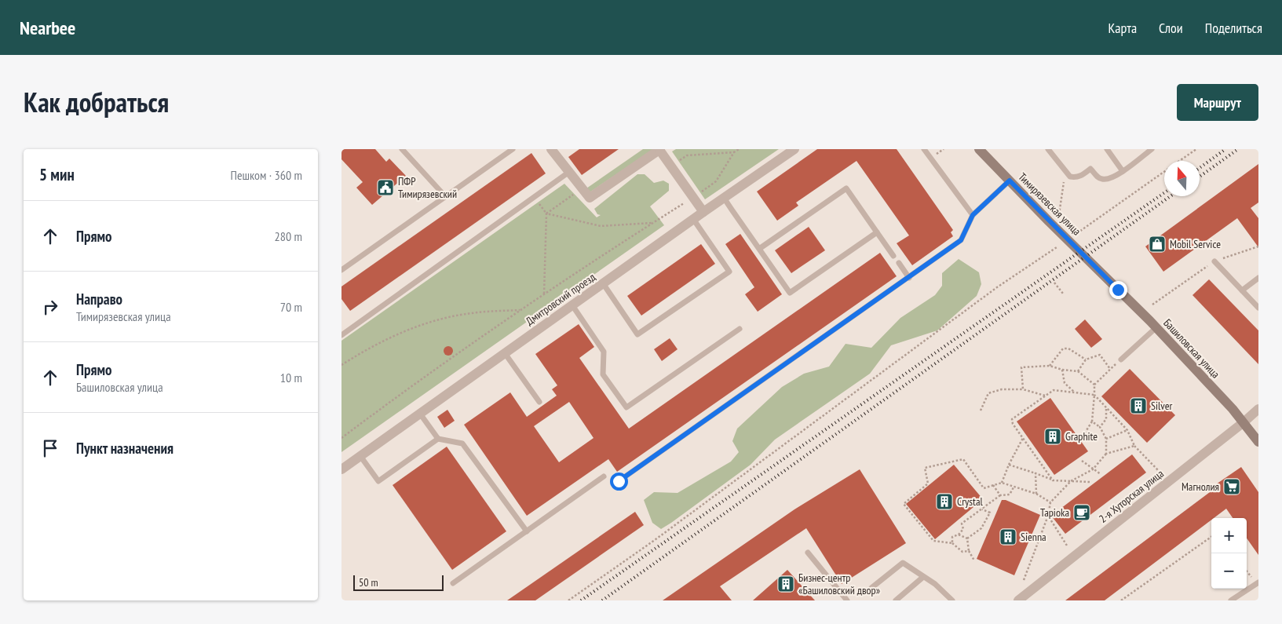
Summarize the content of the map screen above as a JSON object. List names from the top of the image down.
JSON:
{
  "streets": {
    "main road": ["Тимирязевская улица", "Башиловская улица"],
    "street": ["Дмитровский проезд", "2-я Хуторская улица"]
  },
  "crossings": [
    ["Тимирязевская улица", "Башиловская улица"],
    ["Башиловская улица", "2-я Хуторская улица"]
  ],
  "places": {
    "public building": ["ПФР Тимирязевский"],
    "shop": ["Mobil Service"],
    "building": [
      "Silver",
      "Graphite",
      "Crystal",
      "Sienna",
      "Бизнес-центр «Башиловский двор»"
    ],
    "supermarket": ["Магнолия"],
    "cafe": ["Tapioka"]
  },
  "scale_bar": "50 m",
  "north": "top",
  "page": {
    "header": "Nearbee",
    "nav": ["Карта", "Слои", "Поделиться"],
    "title": "Как добраться",
    "buttons": "Маршрут",
    "heading": ["5 мин", "Пешком · 360 m"],
    "list": [
      ["Прямо", "280 m"],
      ["Направо", "Тимирязевская улица", "70 m"],
      ["Прямо", "Башиловская улица", "10 m"],
      "Пункт назначения"
    ],
    "map_buttons": ["+", "−"],
    "scale": "50 m"
  }
}
